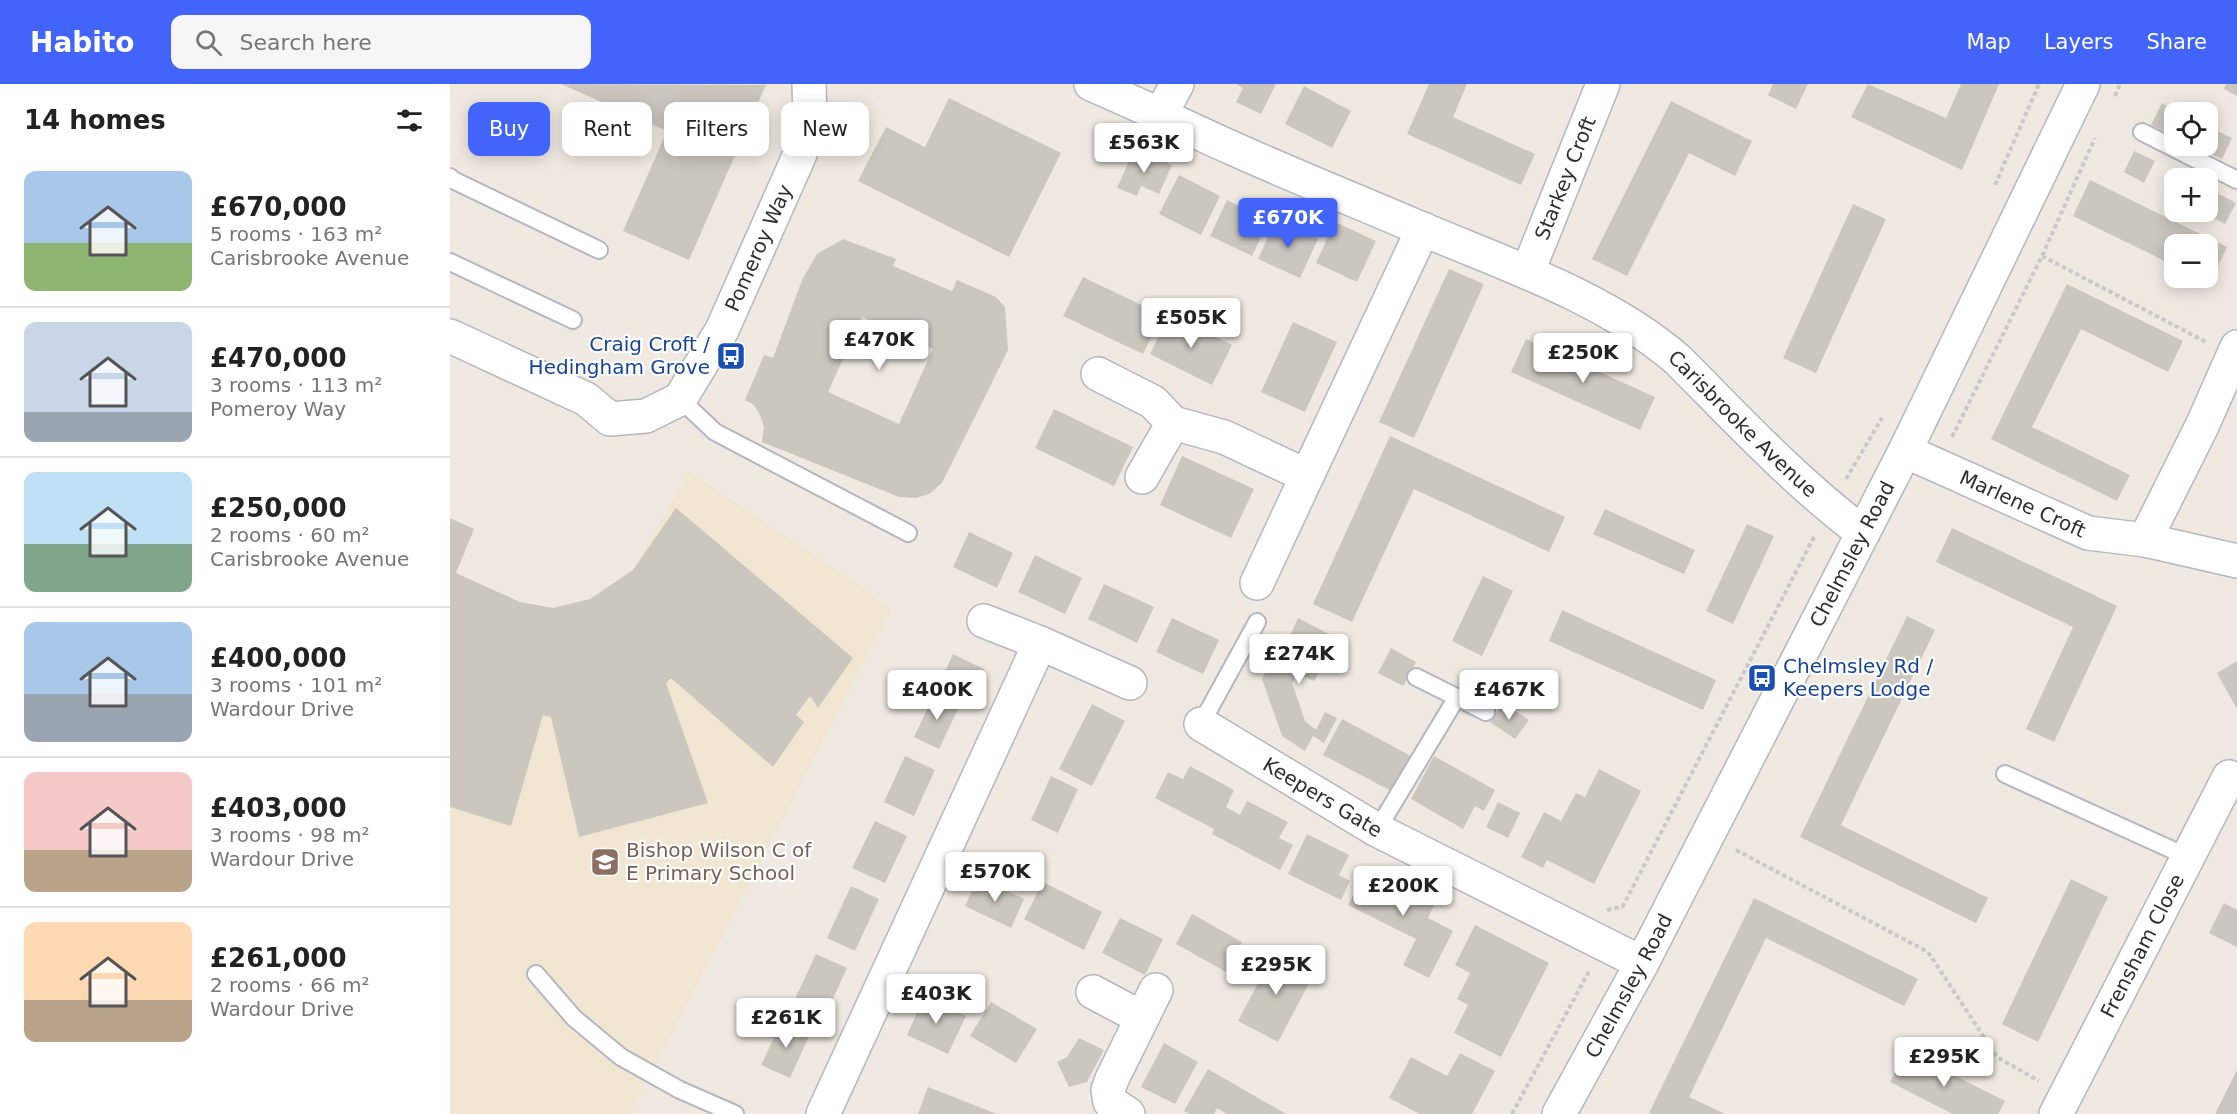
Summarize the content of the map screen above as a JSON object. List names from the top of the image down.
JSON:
{
  "streets": {
    "street": [
      "Starkey Croft",
      "Pomeroy Way",
      "Carisbrooke Avenue",
      "Marlene Croft",
      "Chelmsley Road",
      "Keepers Gate",
      "Frensham Close"
    ]
  },
  "crossings": [
    ["Starkey Croft", "Carisbrooke Avenue"],
    ["Carisbrooke Avenue", "Chelmsley Road"],
    ["Marlene Croft", "Chelmsley Road"],
    ["Chelmsley Road", "Keepers Gate"]
  ],
  "places": {
    "bus stop": ["Craig Croft / Hedingham Grove", "Chelmsley Rd / Keepers Lodge"],
    "school or university": ["Bishop Wilson C of E Primary School"]
  },
  "page": {
    "header": "Habito",
    "search": "Search here",
    "nav": ["Map", "Layers", "Share"],
    "heading": "14 homes",
    "map_buttons": ["+", "−"],
    "chip": [
      "Buy",
      "Rent",
      "Filters",
      "New"
    ],
    "price": [
      "£563K",
      "£670K",
      "£505K",
      "£470K",
      "£250K",
      "£274K",
      "£400K",
      "£467K",
      "£570K",
      "£200K",
      "£295K",
      "£403K",
      "£261K",
      "£295K"
    ],
    "list": [
      {
        "name": "£670,000",
        "note": "5 rooms · 163 m² · Carisbrooke Avenue"
      },
      {
        "name": "£470,000",
        "note": "3 rooms · 113 m² · Pomeroy Way"
      },
      {
        "name": "£250,000",
        "note": "2 rooms · 60 m² · Carisbrooke Avenue"
      },
      {
        "name": "£400,000",
        "note": "3 rooms · 101 m² · Wardour Drive"
      },
      {
        "name": "£403,000",
        "note": "3 rooms · 98 m² · Wardour Drive"
      },
      {
        "name": "£261,000",
        "note": "2 rooms · 66 m² · Wardour Drive"
      }
    ]
  }
}
